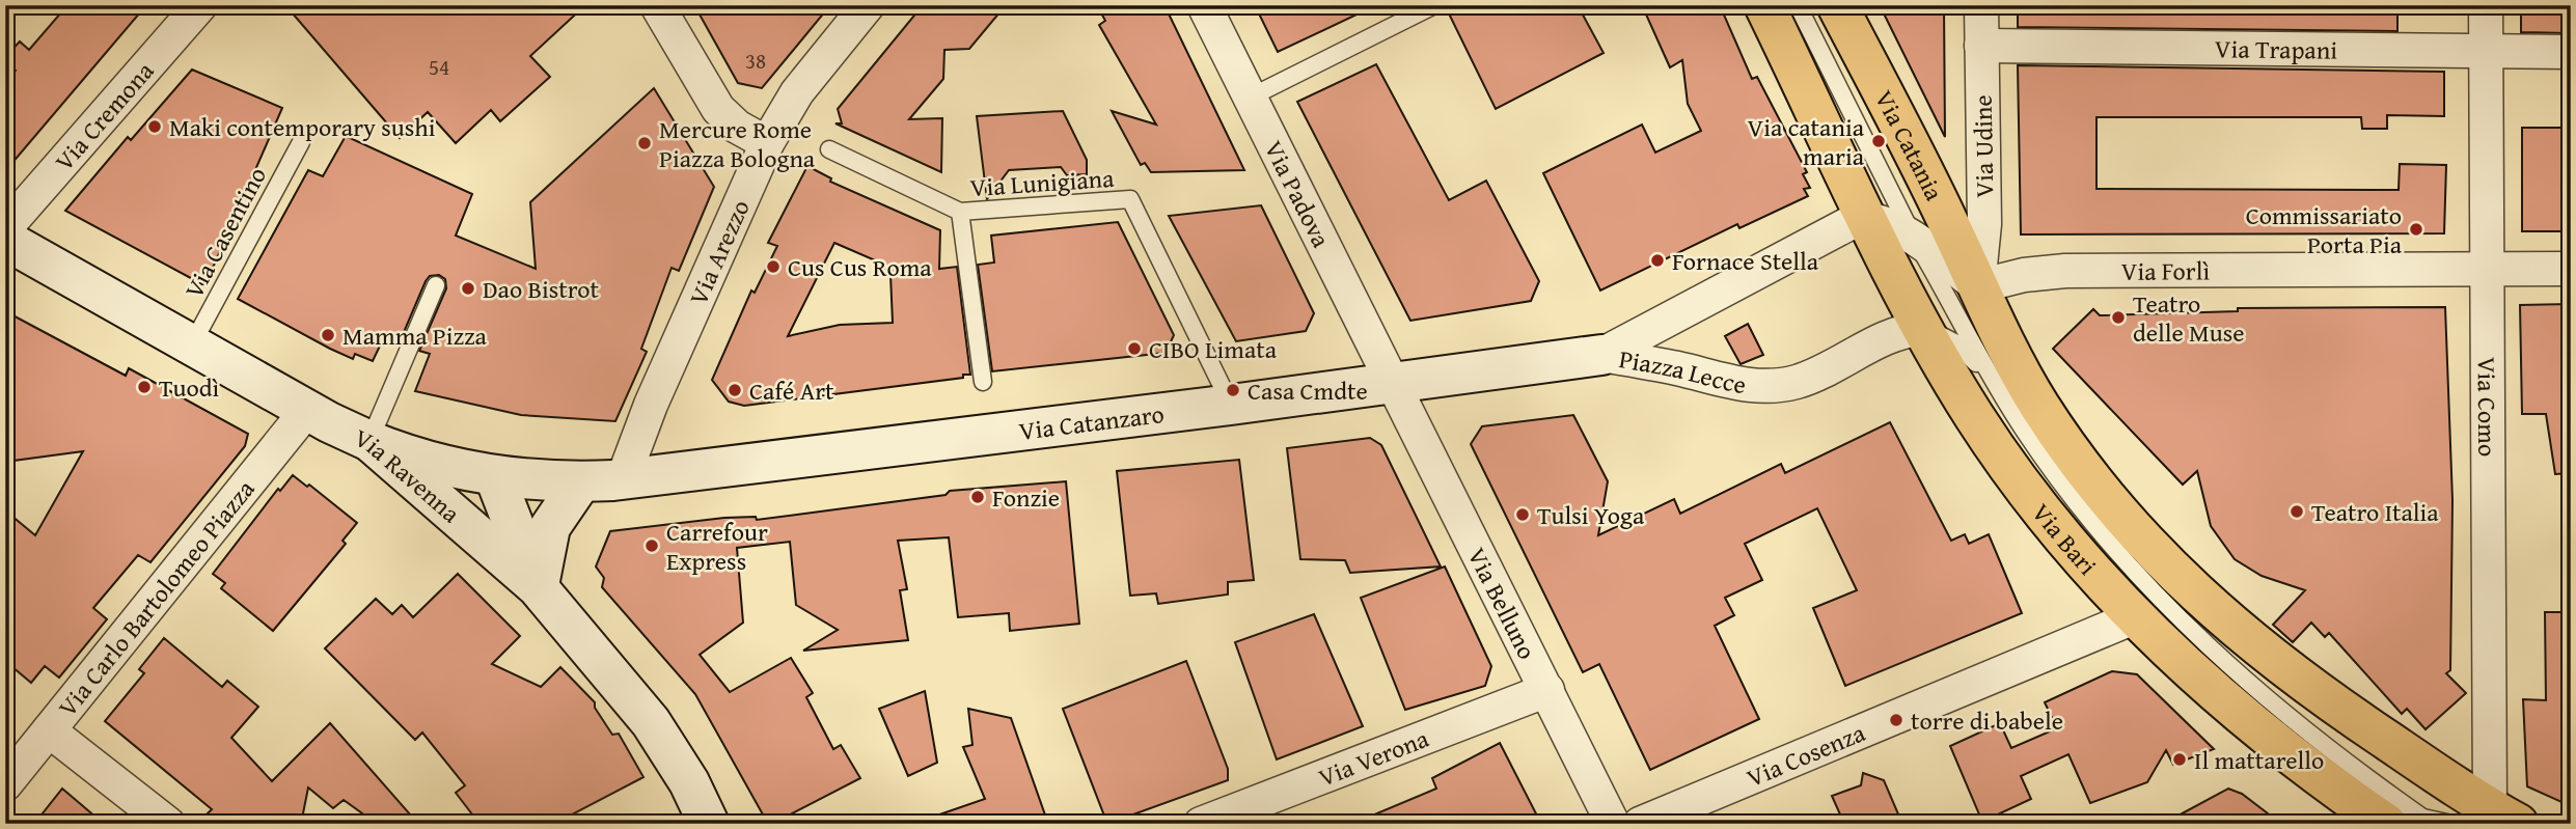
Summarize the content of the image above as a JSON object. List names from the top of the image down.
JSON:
{
  "streets": {
    "main road": ["Via Catania", "Via Bari"],
    "street": [
      "Via Trapani",
      "Via Cremona",
      "Via Udine",
      "Via Padova",
      "Via Arezzo",
      "Via Forlì",
      "Piazza Lecce",
      "Via Como",
      "Via Catanzaro",
      "Via Ravenna",
      "Via Carlo Bartolomeo Piazza",
      "Via Belluno",
      "Via Cosenza",
      "Via Verona"
    ],
    "lane": ["Via Lunigiana", "Via Casentino"]
  },
  "crossings": [
    ["Via Trapani", "Via Udine"],
    ["Via Trapani", "Via Como"],
    ["Via Catania", "Via Udine"],
    ["Via Catania", "Via Forlì"],
    ["Via Catania", "Via Bari"],
    ["Via Udine", "Via Forlì"],
    ["Via Lunigiana", "Via Catanzaro"],
    ["Via Padova", "Via Catanzaro"],
    ["Via Padova", "Via Belluno"],
    ["Via Casentino", "Via Ravenna"],
    ["Via Arezzo", "Via Catanzaro"],
    ["Via Forlì", "Via Como"],
    ["Piazza Lecce", "Via Catanzaro"],
    ["Piazza Lecce", "Via Bari"],
    ["Via Catanzaro", "Via Ravenna"],
    ["Via Catanzaro", "Via Belluno"],
    ["Via Ravenna", "Via Carlo Bartolomeo Piazza"],
    ["Via Bari", "Via Cosenza"],
    ["Via Belluno", "Via Verona"]
  ],
  "places": [
    "Maki contemporary sushi",
    "Via catania maria",
    "Mercure Rome Piazza Bologna",
    "Commissariato Porta Pia",
    "Fornace Stella",
    "Cus Cus Roma",
    "Dao Bistrot",
    "Teatro delle Muse",
    "Mamma Pizza",
    "CIBO Limata",
    "Tuodì",
    "Café Art",
    "Casa Cmdte",
    "Fonzie",
    "Teatro Italia",
    "Tulsi Yoga",
    "Carrefour Express",
    "torre di babele",
    "Il mattarello"
  ],
  "house_numbers": ["38", "54"]
}
